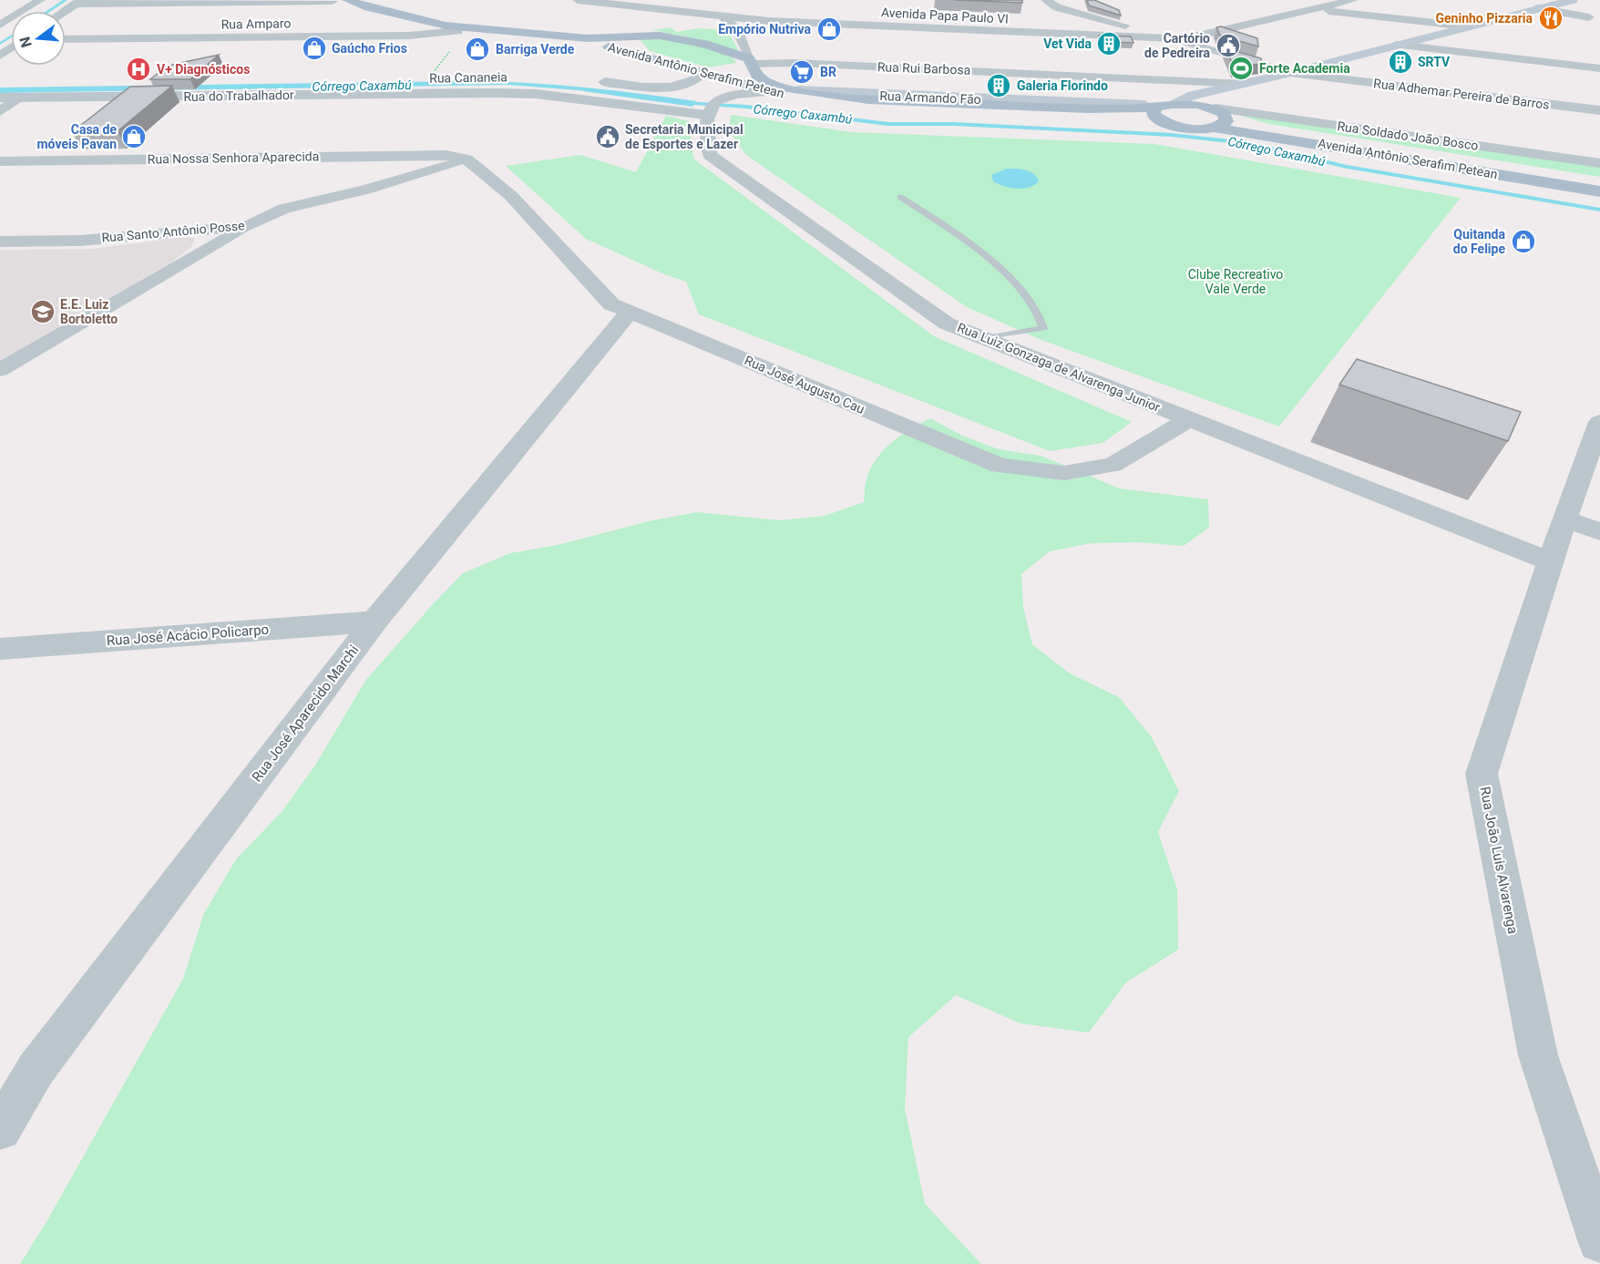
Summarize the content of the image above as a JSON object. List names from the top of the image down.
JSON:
{
  "streets": {
    "main road": ["Avenida Antônio Serafim Petean"],
    "street": [
      "Avenida Papa Paulo VI",
      "Rua Amparo",
      "Rua Rui Barbosa",
      "Rua Adhemar Pereira de Barros",
      "Rua do Trabalhador",
      "Rua Soldado João Bosco",
      "Rua Nossa Senhora Aparecida",
      "Rua Santo Antônio Posse",
      "Rua Luiz Gonzaga de Alvarenga Junior",
      "Rua José Augusto Cau",
      "Rua José Acácio Policarpo",
      "Rua José Aparecido Marchi",
      "Rua João Luis Alvarenga"
    ]
  },
  "crossings": [
    ["Avenida Papa Paulo VI", "Rua Adhemar Pereira de Barros"],
    ["Rua Amparo", "Avenida Antônio Serafim Petean"],
    ["Rua Rui Barbosa", "Avenida Antônio Serafim Petean"],
    ["Avenida Antônio Serafim Petean", "Rua Soldado João Bosco"],
    ["Rua do Trabalhador", "Rua Luiz Gonzaga de Alvarenga Junior"],
    ["Rua Nossa Senhora Aparecida", "Rua Santo Antônio Posse"],
    ["Rua Nossa Senhora Aparecida", "Rua José Augusto Cau"],
    ["Rua Santo Antônio Posse", "Rua José Augusto Cau"],
    ["Rua Luiz Gonzaga de Alvarenga Junior", "Rua José Augusto Cau"],
    ["Rua Luiz Gonzaga de Alvarenga Junior", "Rua João Luis Alvarenga"],
    ["Rua José Augusto Cau", "Rua José Aparecido Marchi"],
    ["Rua José Acácio Policarpo", "Rua José Aparecido Marchi"]
  ],
  "water": ["Córrego Caxambú"],
  "parks": ["Clube Recreativo Vale Verde"],
  "places": {
    "restaurant": ["Geninho Pizzaria"],
    "shop": [
      "Empório Nutriva",
      "Gaúcho Frios",
      "Barriga Verde",
      "Casa de móveis Pavan",
      "Quitanda do Felipe"
    ],
    "building": ["Vet Vida", "SRTV", "Galeria Florindo"],
    "public building": ["Cartório de Pedreira", "Secretaria Municipal de Esportes e Lazer"],
    "sports": ["Forte Academia"],
    "hospital": ["V+ Diagnósticos"],
    "supermarket": ["BR"],
    "school or university": ["E.E. Luiz Bortoletto"]
  },
  "north": "left"
}
